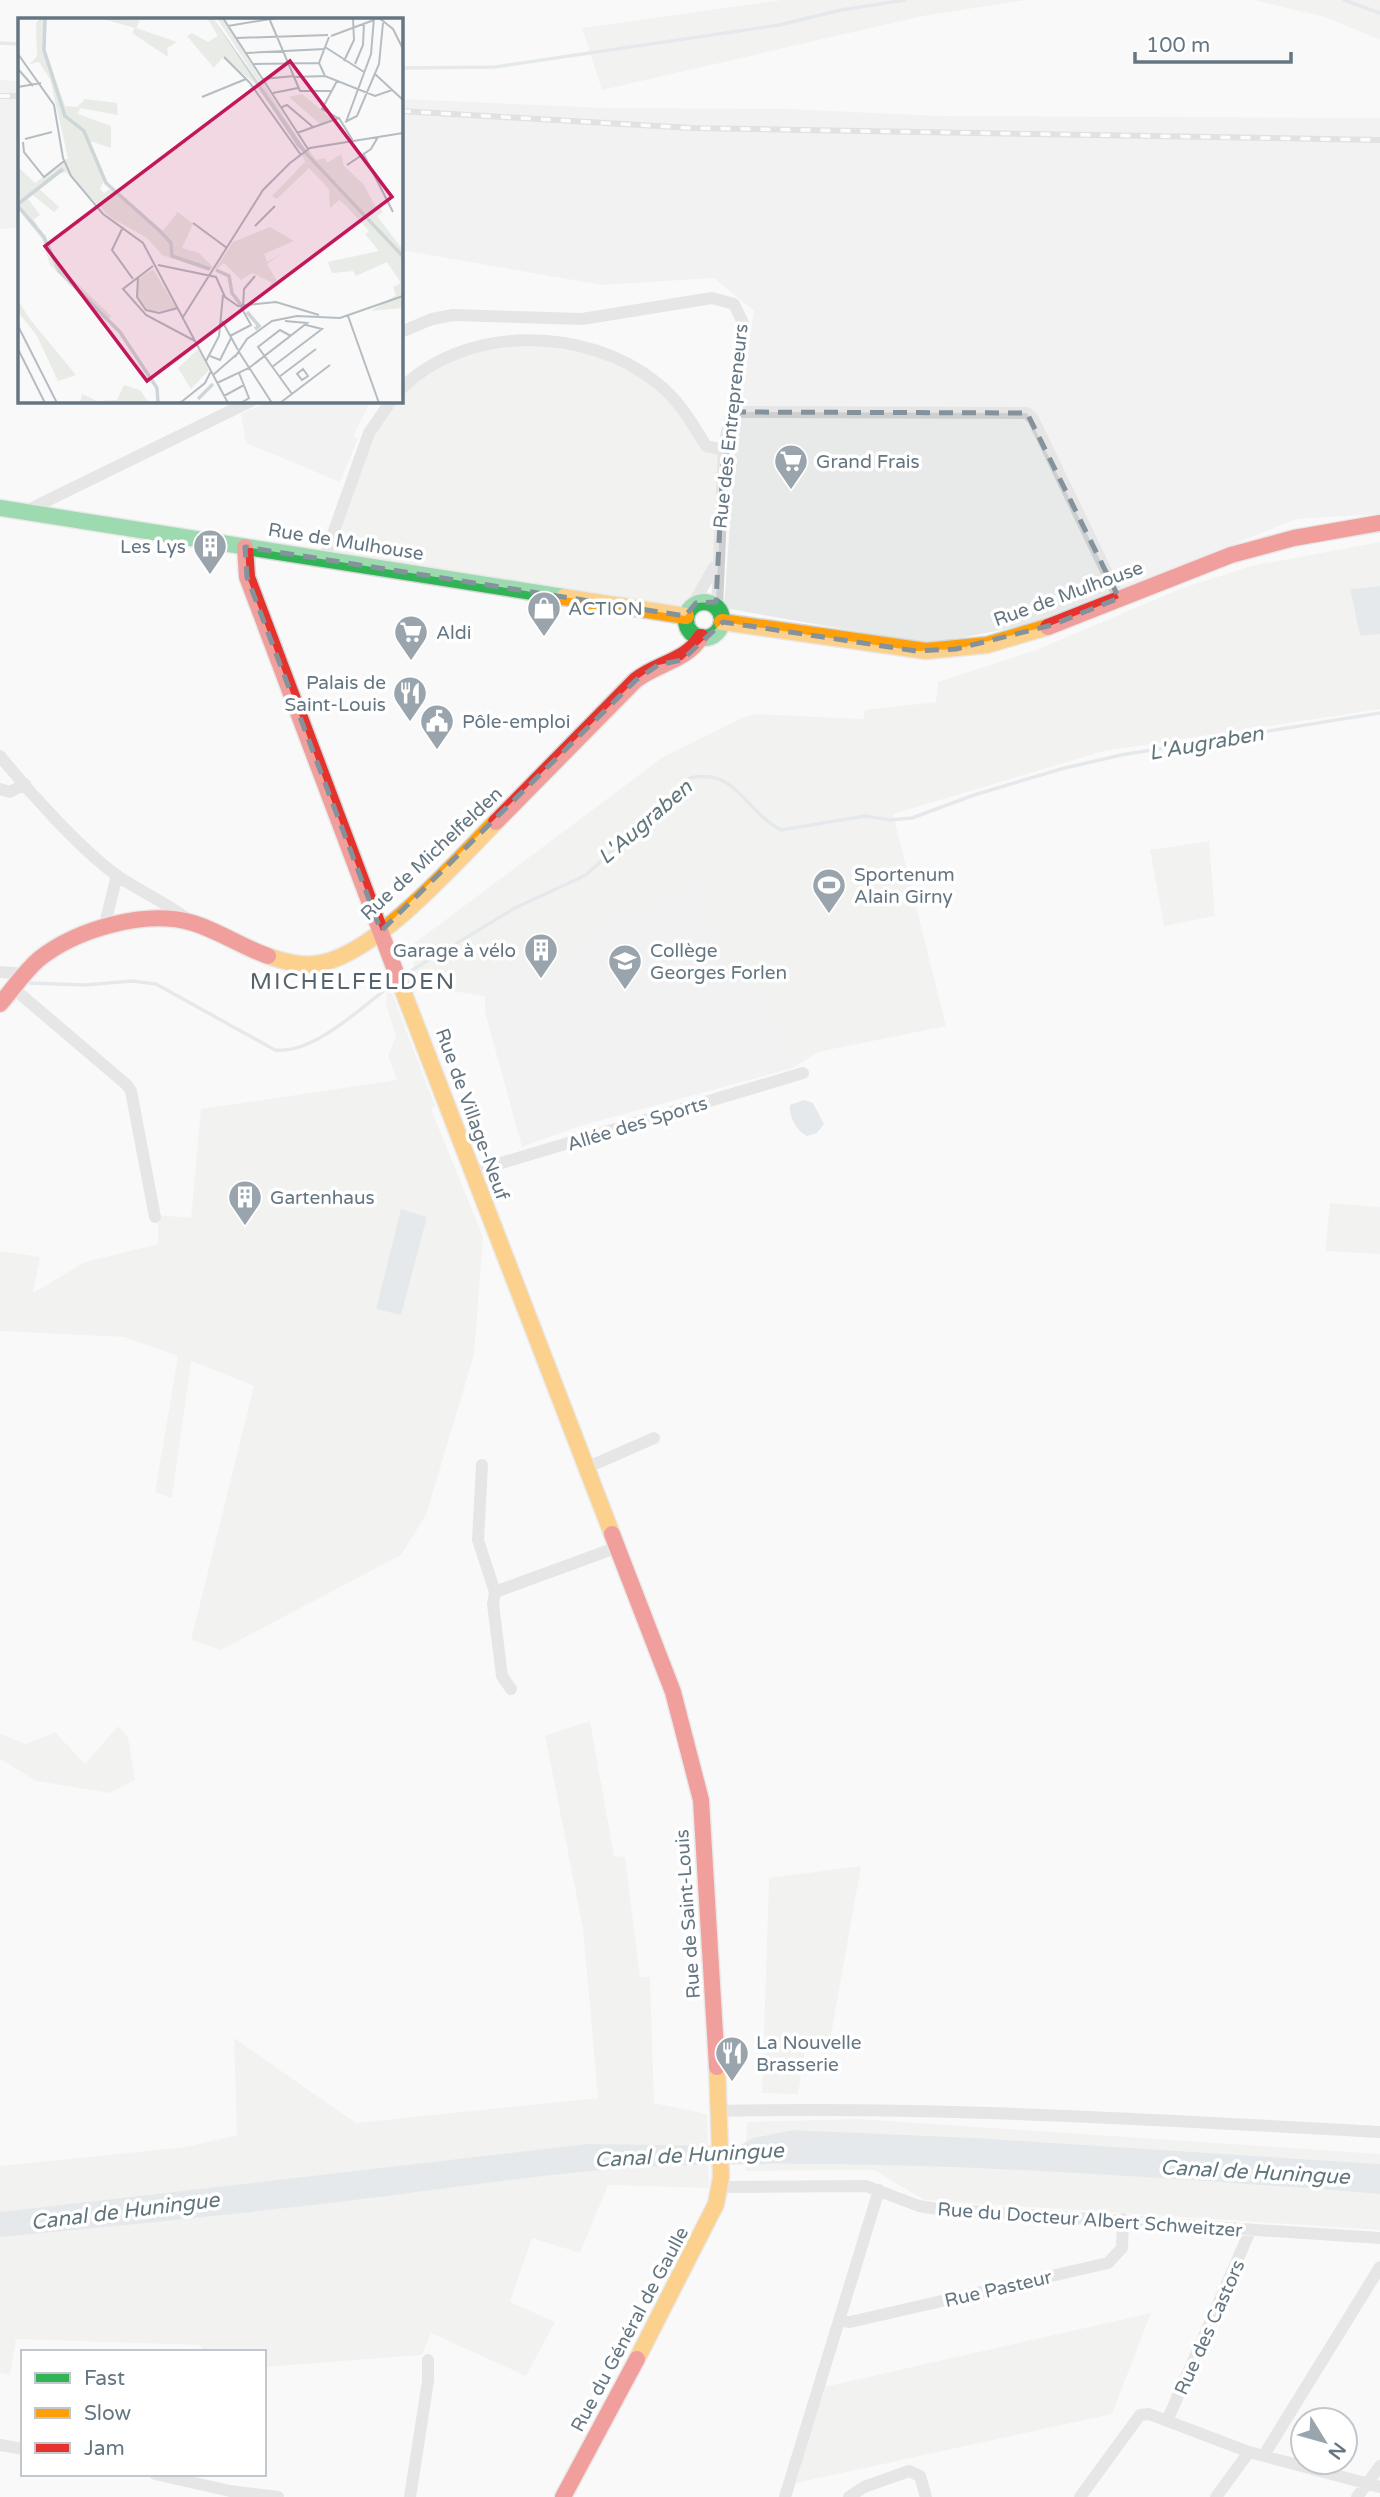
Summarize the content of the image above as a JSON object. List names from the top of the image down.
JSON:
{
  "streets": {
    "street": [
      "Rue des Entrepreneurs",
      "Rue de Mulhouse",
      "Rue de Michelfelden",
      "Rue de Village-Neuf",
      "Allée des Sports",
      "Rue de Saint-Louis",
      "Rue du Docteur Albert Schweitzer",
      "Rue Pasteur",
      "Rue des Castors",
      "Rue du Général de Gaulle"
    ]
  },
  "crossings": [
    ["Rue des Entrepreneurs", "Rue de Mulhouse"],
    ["Rue des Entrepreneurs", "Rue de Michelfelden"],
    ["Rue de Mulhouse", "Rue de Michelfelden"],
    ["Rue de Mulhouse", "Rue de Village-Neuf"],
    ["Rue de Michelfelden", "Rue de Village-Neuf"],
    ["Rue de Village-Neuf", "Allée des Sports"],
    ["Rue de Village-Neuf", "Rue de Saint-Louis"],
    ["Rue de Saint-Louis", "Rue du Général de Gaulle"],
    ["Rue du Docteur Albert Schweitzer", "Rue Pasteur"],
    ["Rue du Docteur Albert Schweitzer", "Rue des Castors"],
    ["Rue du Docteur Albert Schweitzer", "Rue du Général de Gaulle"]
  ],
  "districts": ["MICHELFELDEN"],
  "water": ["L'Augraben", "Canal de Huningue"],
  "places": {
    "supermarket": ["Grand Frais", "Aldi"],
    "building": ["Les Lys", "Garage à vélo", "Gartenhaus"],
    "shop": ["ACTION"],
    "restaurant": ["Palais de Saint-Louis", "La Nouvelle Brasserie"],
    "public building": ["Pôle-emploi"],
    "sports": ["Sportenum Alain Girny"],
    "school or university": ["Collège Georges Forlen"]
  },
  "legend": ["Fast", "Slow", "Jam"],
  "scale_bar": "100 m",
  "north": "bottom right"
}
